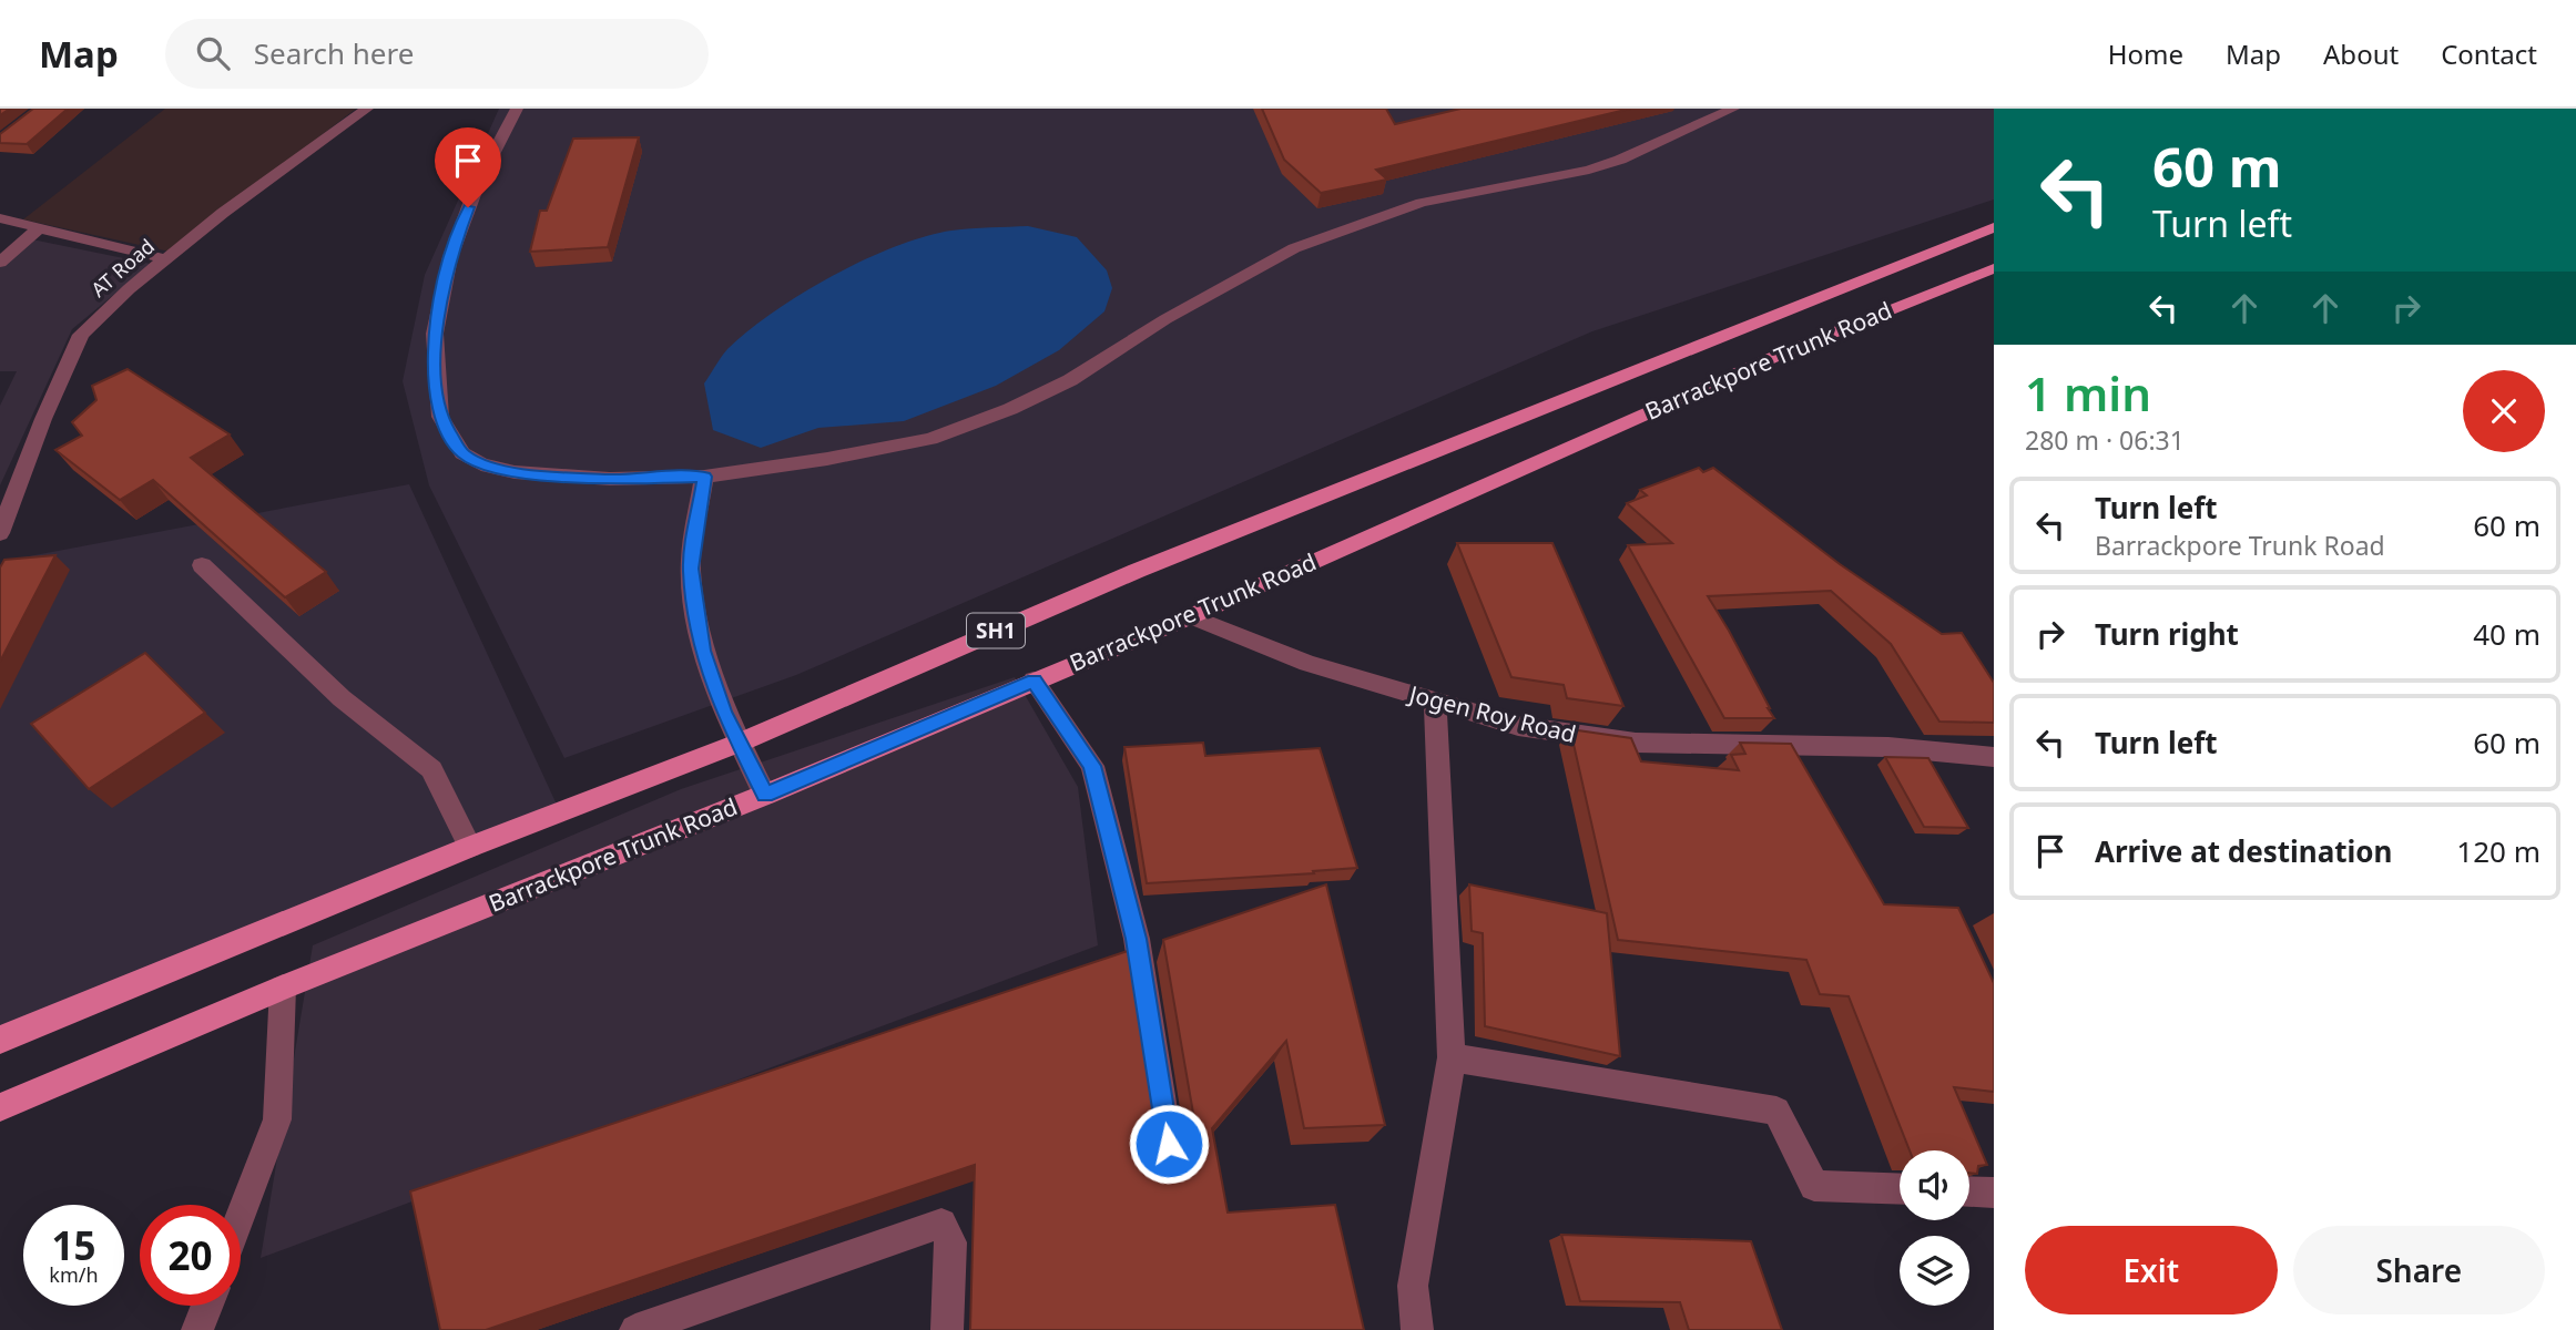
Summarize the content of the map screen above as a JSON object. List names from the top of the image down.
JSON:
{
  "streets": {
    "main road": ["Barrackpore Trunk Road", "SH1"],
    "street": ["AT Road", "Jogen Roy Road"]
  },
  "crossings": [
    ["Barrackpore Trunk Road", "Jogen Roy Road"]
  ],
  "page": {
    "header": "Map",
    "search": "Search here",
    "nav": [
      "Home",
      "Map",
      "About",
      "Contact"
    ],
    "turn": ["60 m", "Turn left"],
    "heading": ["1 min", "280 m · 06:31"],
    "list": [
      {
        "name": "Turn left",
        "note": "Barrackpore Trunk Road",
        "value": "60 m"
      },
      {
        "name": "Turn right",
        "value": "40 m"
      },
      {
        "name": "Turn left",
        "value": "60 m"
      },
      {
        "name": "Arrive at destination",
        "value": "120 m"
      }
    ],
    "speed": "15 km/h",
    "limit": "20",
    "buttons": ["Exit", "Share"]
  }
}
